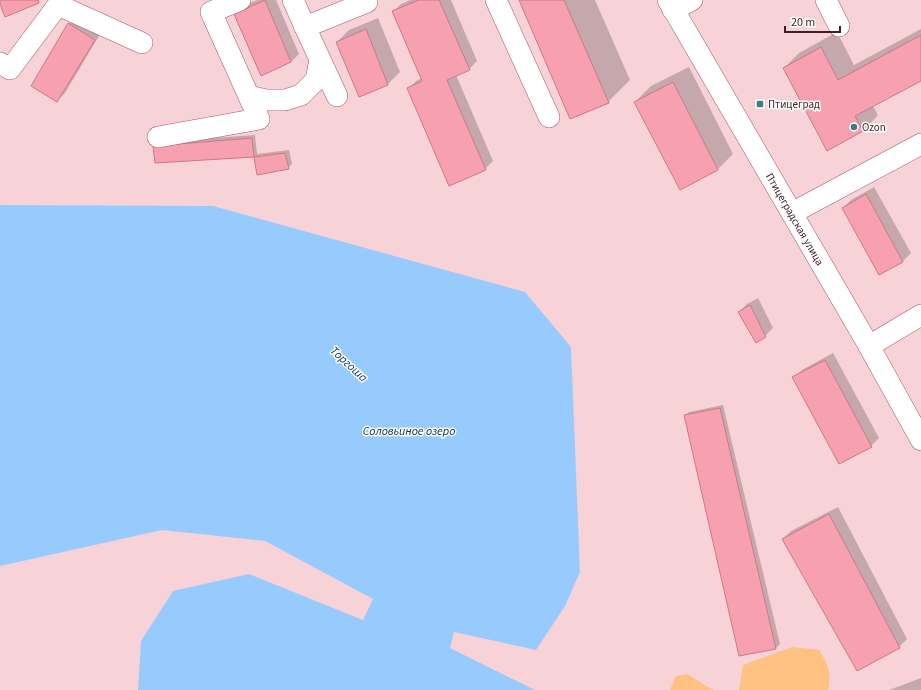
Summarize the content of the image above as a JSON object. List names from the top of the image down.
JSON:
{
  "streets": {
    "street": ["Птицеградская улица"]
  },
  "water": ["Торгоша", "Соловьиное озеро"],
  "places": {
    "transit": ["Птицеград"],
    "other": ["Ozon"]
  },
  "scale_bar": "20 m"
}
